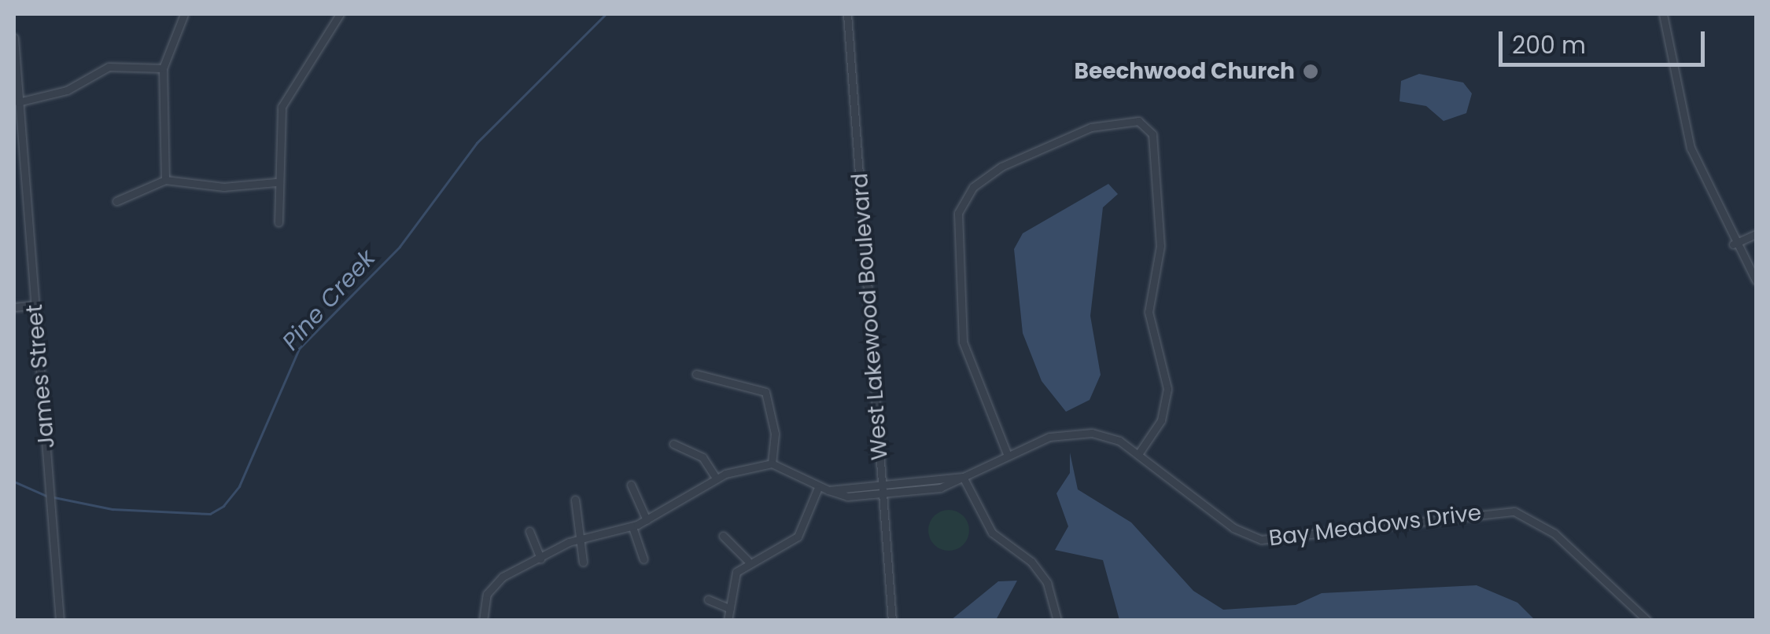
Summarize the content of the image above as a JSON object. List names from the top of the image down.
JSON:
{
  "streets": {
    "street": ["West Lakewood Boulevard", "James Street", "Bay Meadows Drive"]
  },
  "crossings": [
    ["West Lakewood Boulevard", "Bay Meadows Drive"]
  ],
  "water": ["Pine Creek"],
  "places": ["Beechwood Church"],
  "scale_bar": "200 m"
}
